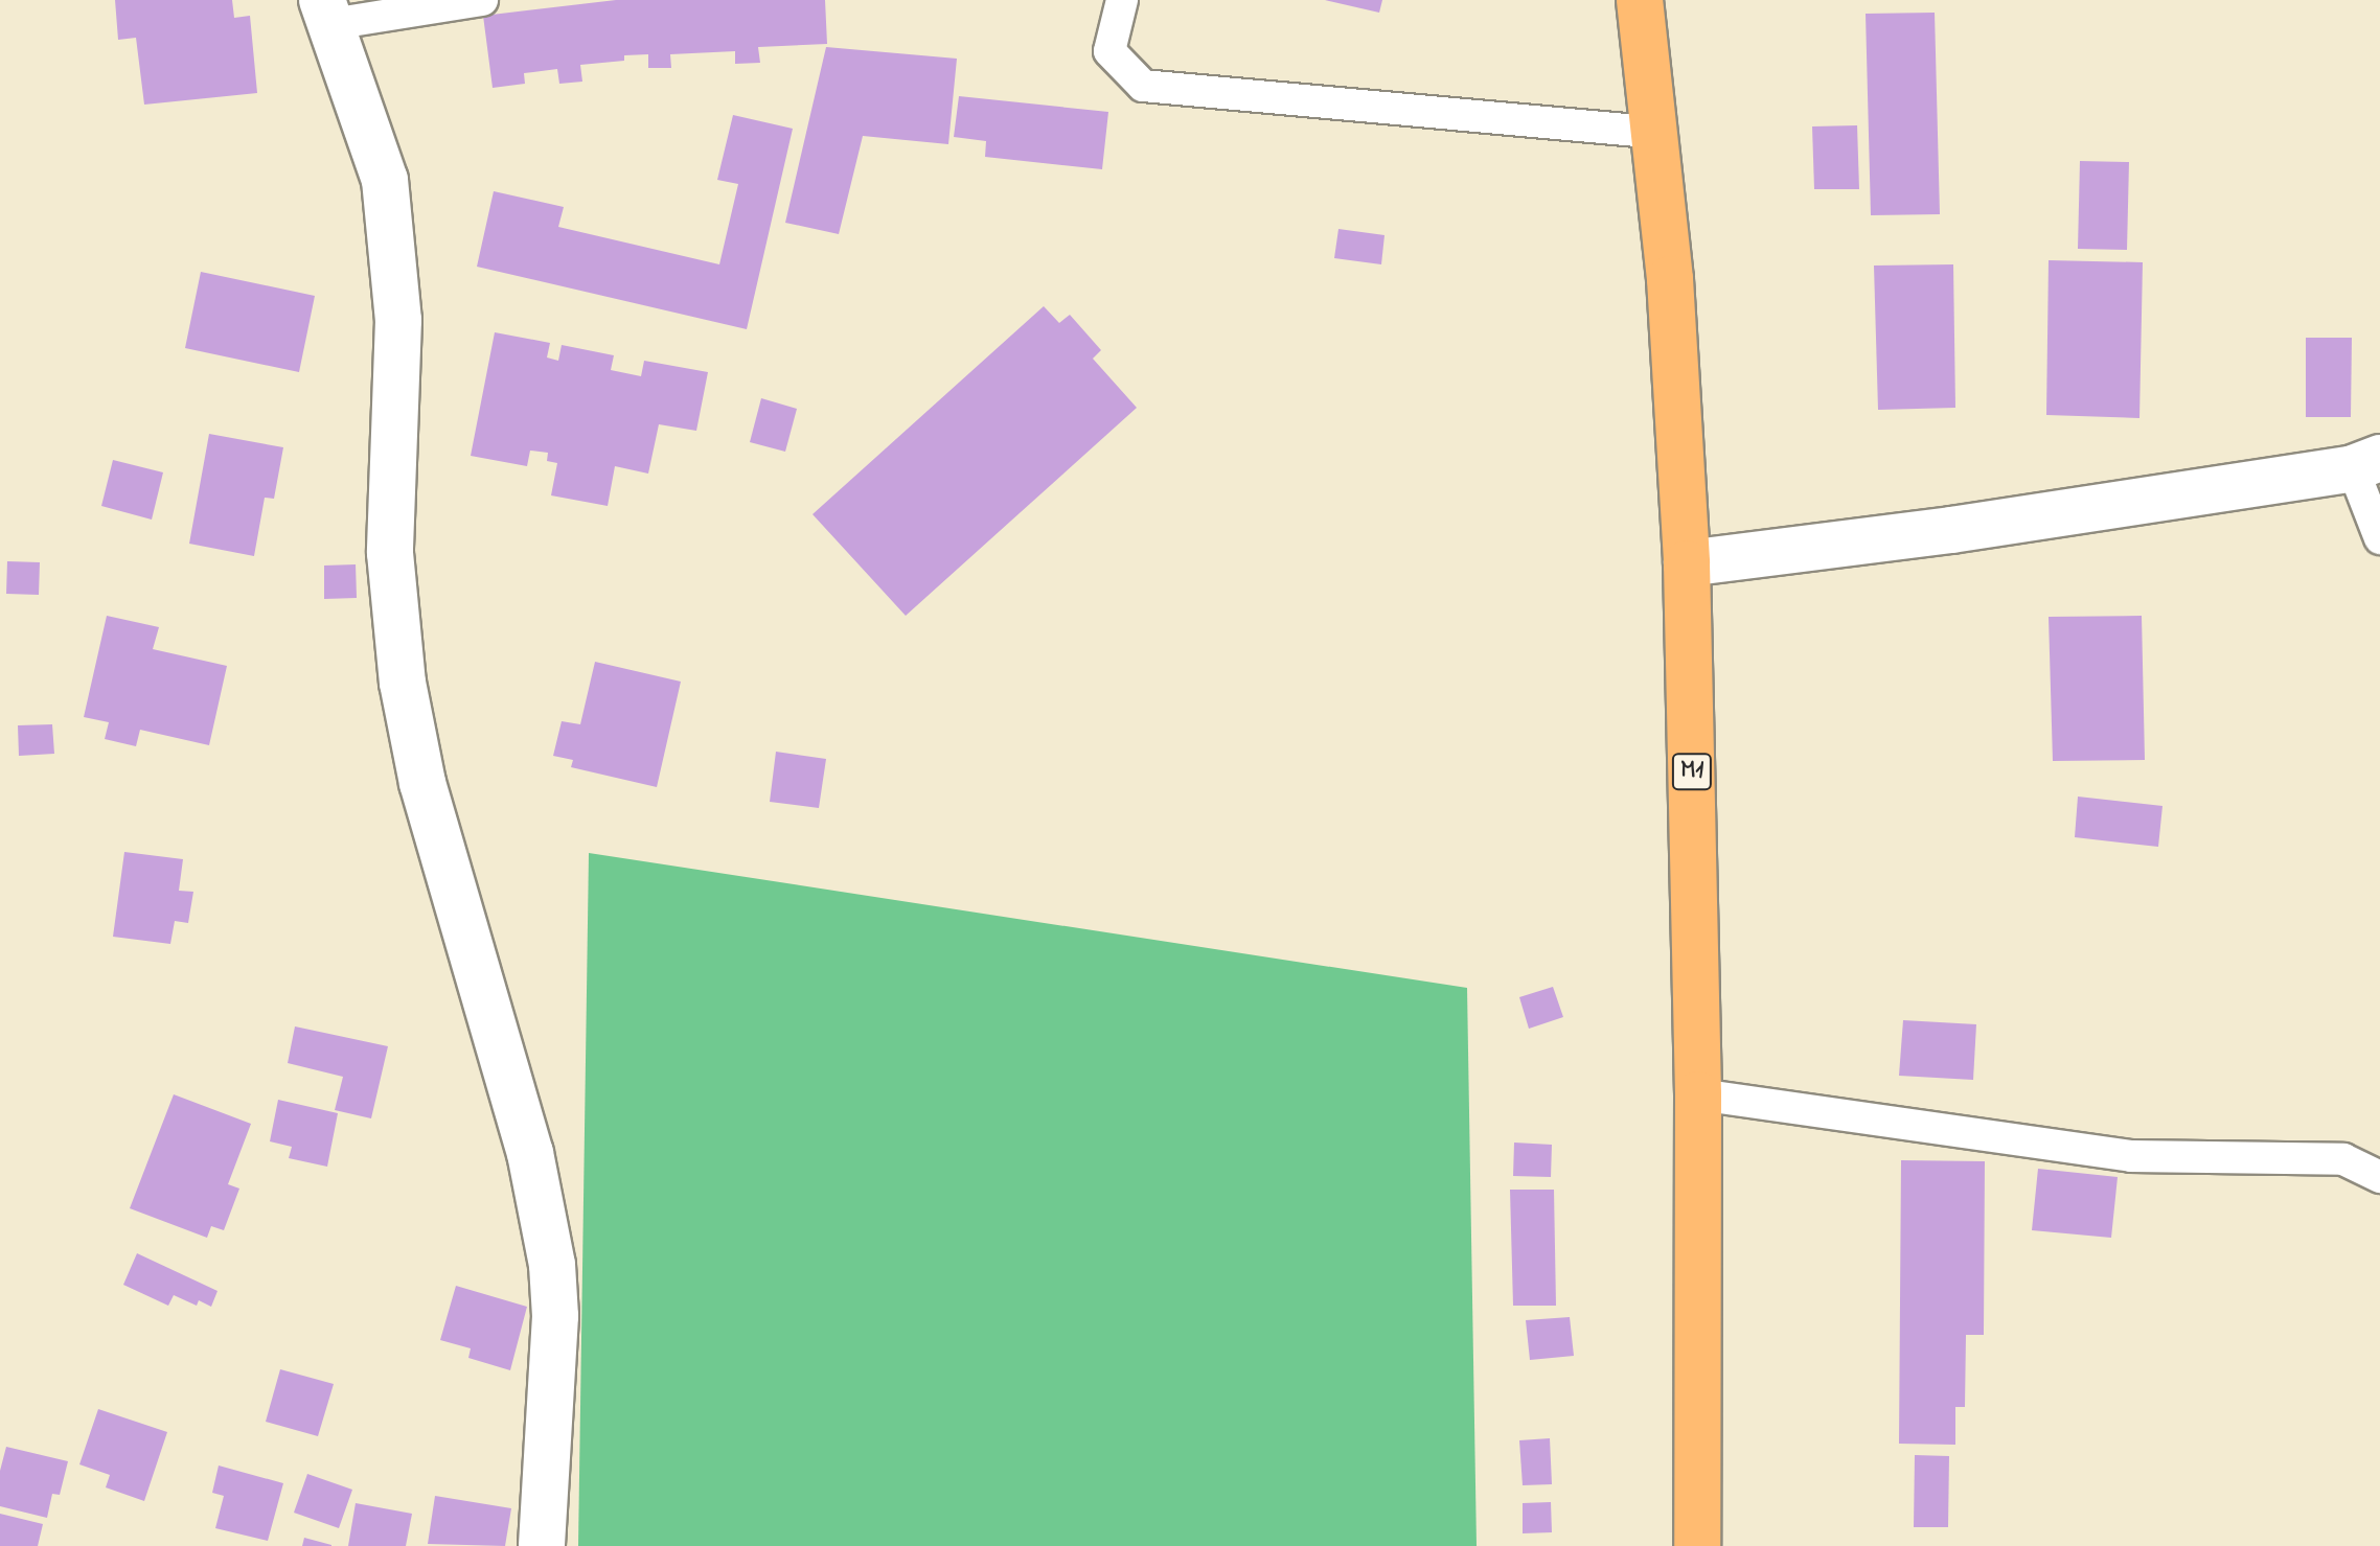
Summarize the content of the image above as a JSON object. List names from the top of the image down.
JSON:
{
  "streets": {
    "highway": ["M1"]
  }
}
